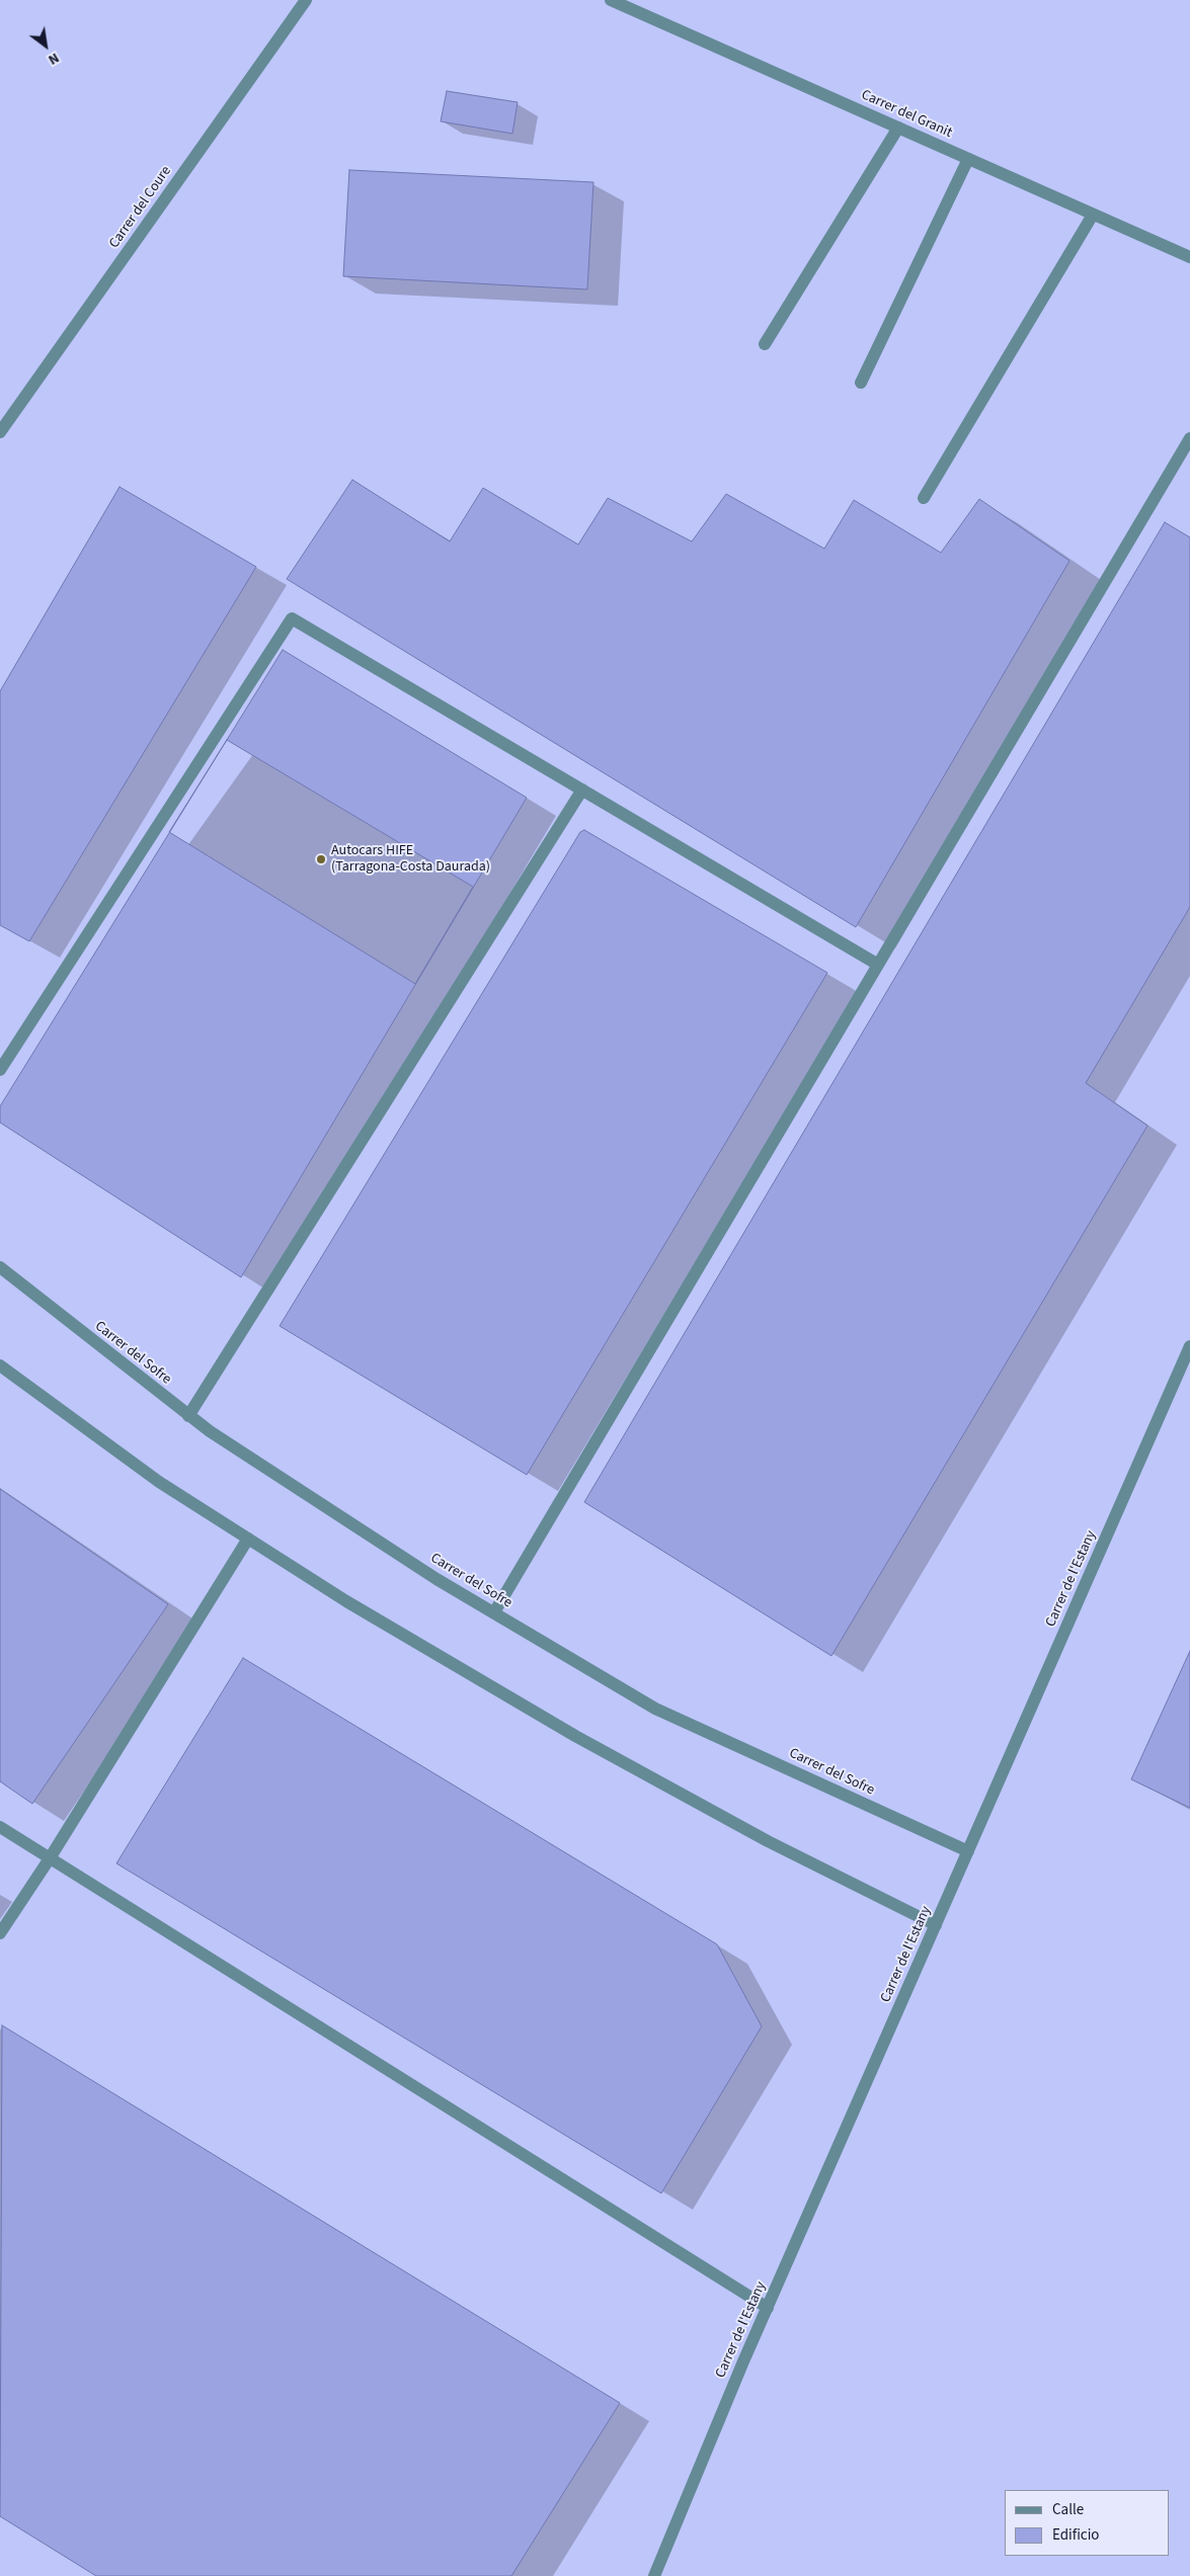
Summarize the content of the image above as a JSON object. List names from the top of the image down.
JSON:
{
  "streets": {
    "street": [
      "Carrer del Granit",
      "Carrer del Coure",
      "Carrer del Sofre",
      "Carrer de l'Estany"
    ]
  },
  "crossings": [
    ["Carrer del Sofre", "Carrer de l'Estany"]
  ],
  "places": ["Autocars HIFE (Tarragona-Costa Daurada)"],
  "legend": ["Calle", "Edificio"],
  "north": "bottom right"
}
